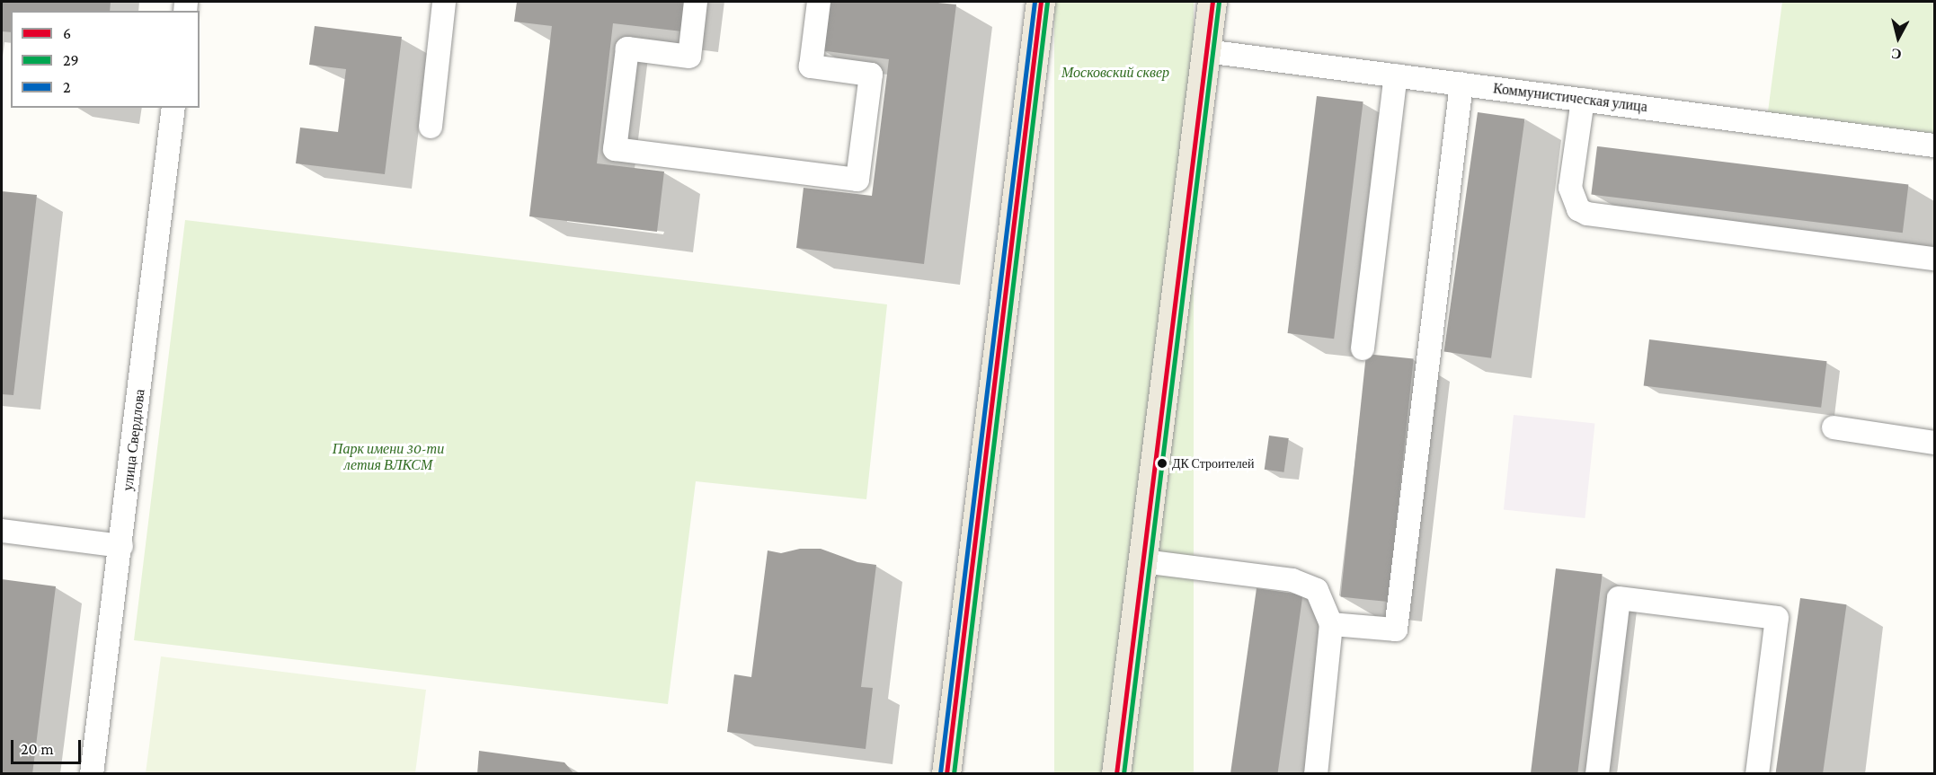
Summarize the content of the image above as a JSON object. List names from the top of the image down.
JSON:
{
  "streets": {
    "street": ["Коммунистическая улица", "улица Свердлова"]
  },
  "parks": ["Московский сквер", "Парк имени 30-ти летия ВЛКСМ"],
  "places": ["ДК Строителей"],
  "lines": ["transit line 6", "transit line 2", "transit line 29"],
  "legend": ["6", "29", "2"],
  "scale_bar": "20 m",
  "north": "bottom"
}
